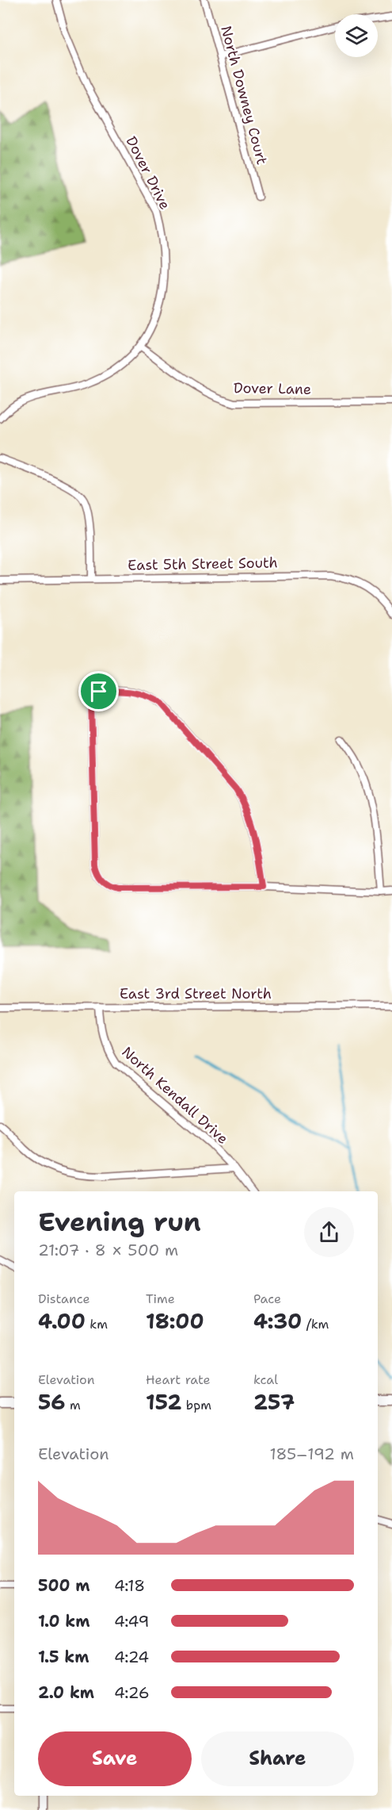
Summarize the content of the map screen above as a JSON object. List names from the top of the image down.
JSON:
{
  "streets": {
    "street": [
      "North Downey Court",
      "Dover Drive",
      "Dover Lane",
      "East 5th Street South",
      "East 3rd Street North",
      "North Kendall Drive"
    ]
  },
  "crossings": [
    ["Dover Drive", "Dover Lane"],
    ["East 3rd Street North", "North Kendall Drive"]
  ],
  "page": {
    "heading": ["Evening run", "21:07 · 8 × 500 m"],
    "stats": [
      ["Distance", "4.00 km"],
      ["Time", "18:00"],
      ["Pace", "4:30 /km"],
      ["Elevation", "56 m"],
      ["Heart rate", "152 bpm"],
      ["kcal", "257"]
    ],
    "chart": ["Elevation", "185–192 m"],
    "list": [
      {
        "name": "500 m",
        "note": "4:18"
      },
      {
        "name": "1.0 km",
        "note": "4:49"
      },
      {
        "name": "1.5 km",
        "note": "4:24"
      },
      {
        "name": "2.0 km",
        "note": "4:26"
      }
    ],
    "buttons": ["Save", "Share"]
  }
}
